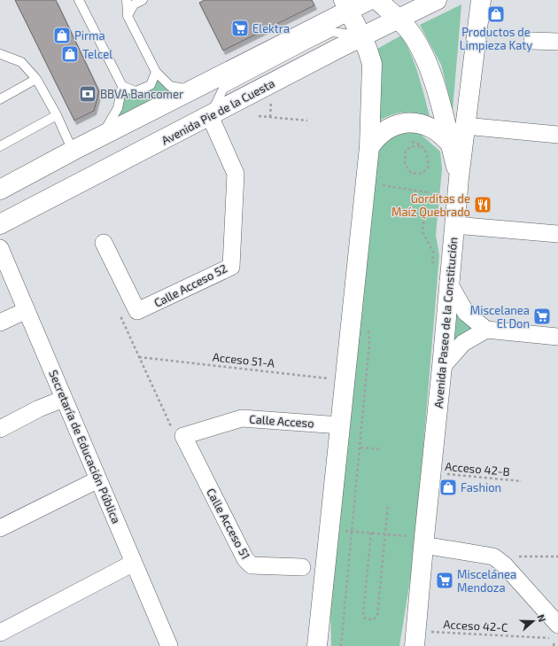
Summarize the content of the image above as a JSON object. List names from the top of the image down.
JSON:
{
  "streets": {
    "street": [
      "Avenida Pie de la Cuesta",
      "Calle Acceso 52",
      "Avenida Paseo de la Constitución",
      "Calle Acceso",
      "Secretaría de Educación Pública",
      "Calle Acceso 51"
    ],
    "path": ["Acceso 51-A", "Acceso 42-B", "Acceso 42-C"]
  },
  "crossings": [
    ["Avenida Pie de la Cuesta", "Calle Acceso 52"],
    ["Avenida Paseo de la Constitución", "Acceso 42-B"],
    ["Avenida Paseo de la Constitución", "Acceso 42-C"],
    ["Calle Acceso", "Calle Acceso 51"]
  ],
  "places": {
    "shop": [
      "Productos de Limpieza Katy",
      "Pirma",
      "Telcel",
      "Fashion"
    ],
    "supermarket": ["Elektra", "Miscelanea El Don", "Miscelánea Mendoza"],
    "bank": ["BBVA Bancomer"],
    "restaurant": ["Gorditas de Maíz Quebrado"]
  },
  "north": "right"
}
